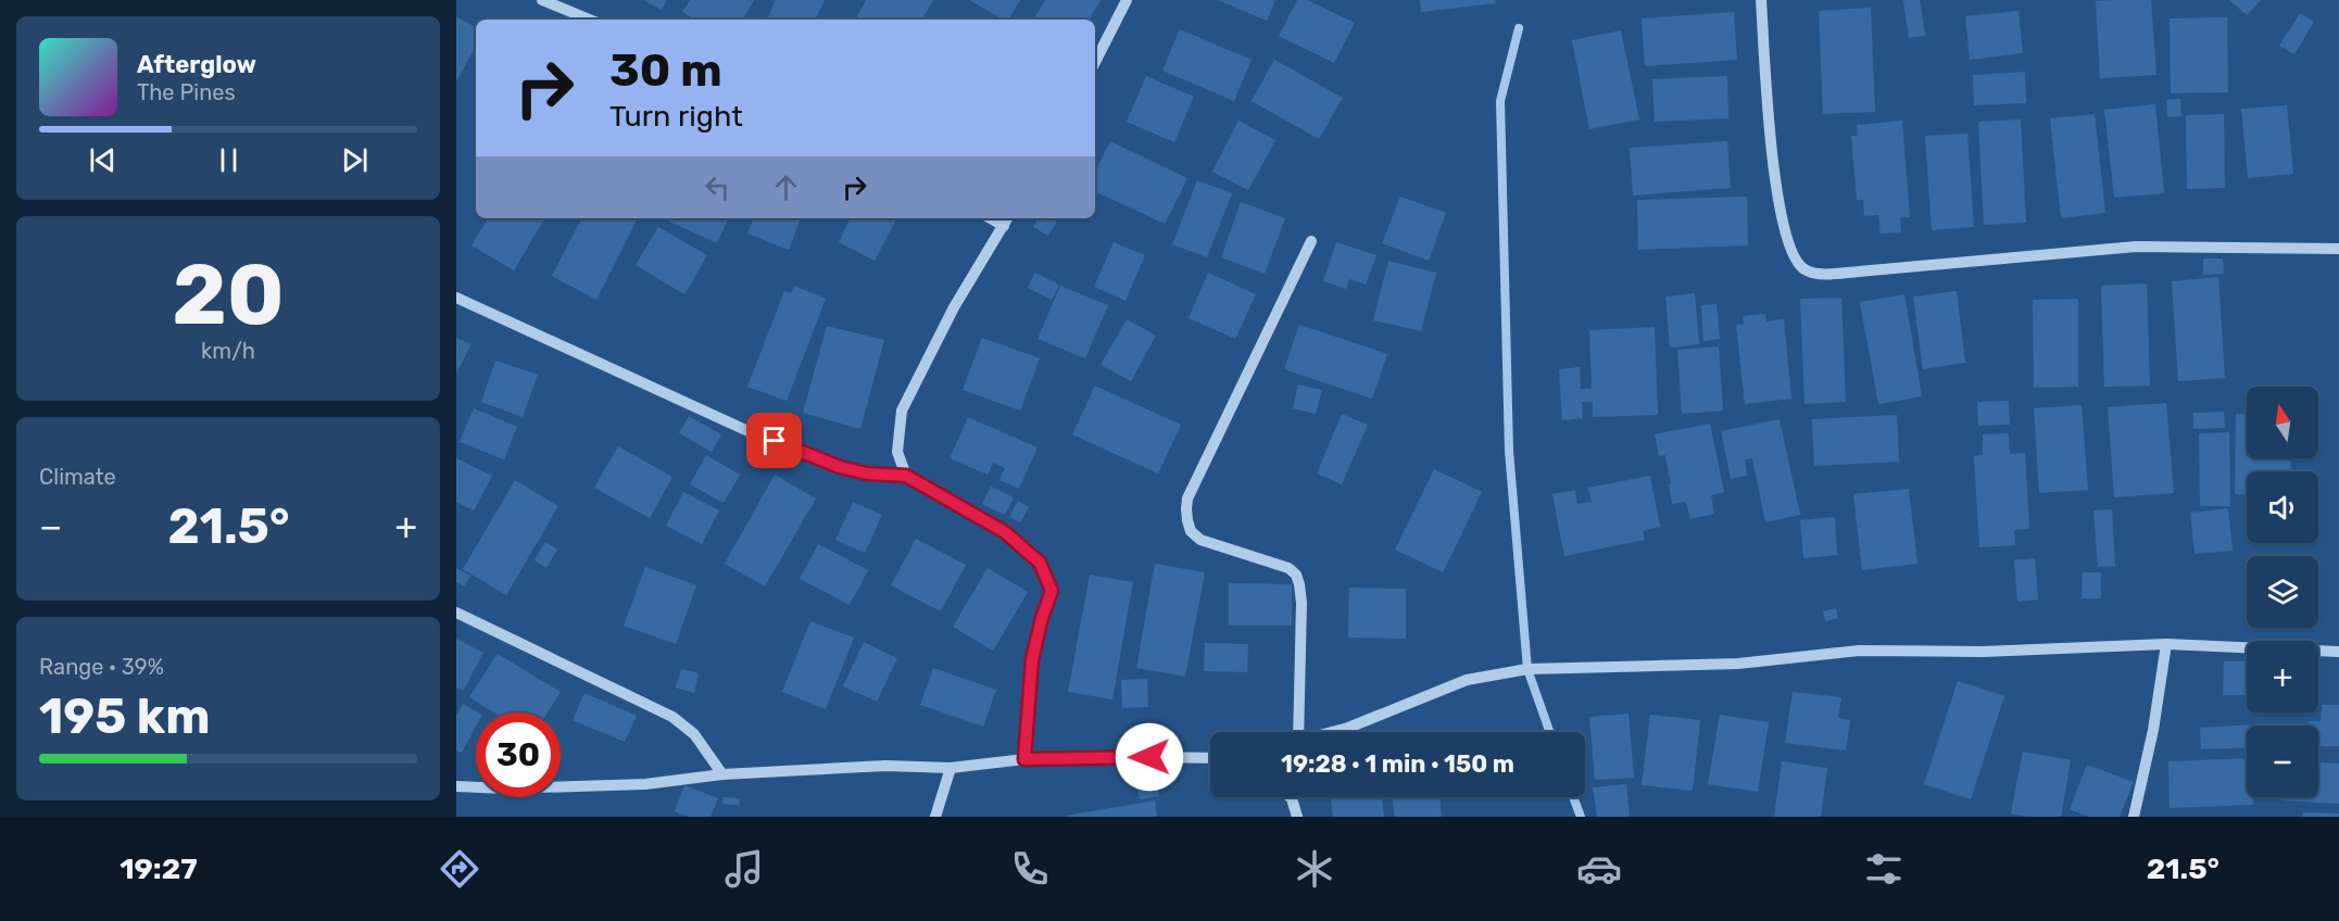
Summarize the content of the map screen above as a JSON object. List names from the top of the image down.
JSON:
{
  "north": "top",
  "page": {
    "turn": ["30 m", "Turn right"],
    "song": ["Afterglow", "The Pines"],
    "tile": [
      ["20", "km/h"],
      "Climate",
      ["Range · 39%", "195 km"]
    ],
    "map_buttons": ["+", "−"],
    "heat": ["−", "21.5°", "+"],
    "limit": "30",
    "trip": "19:28 · 1 min · 150 m",
    "tabs": ["19:27", "21.5°"]
  }
}
